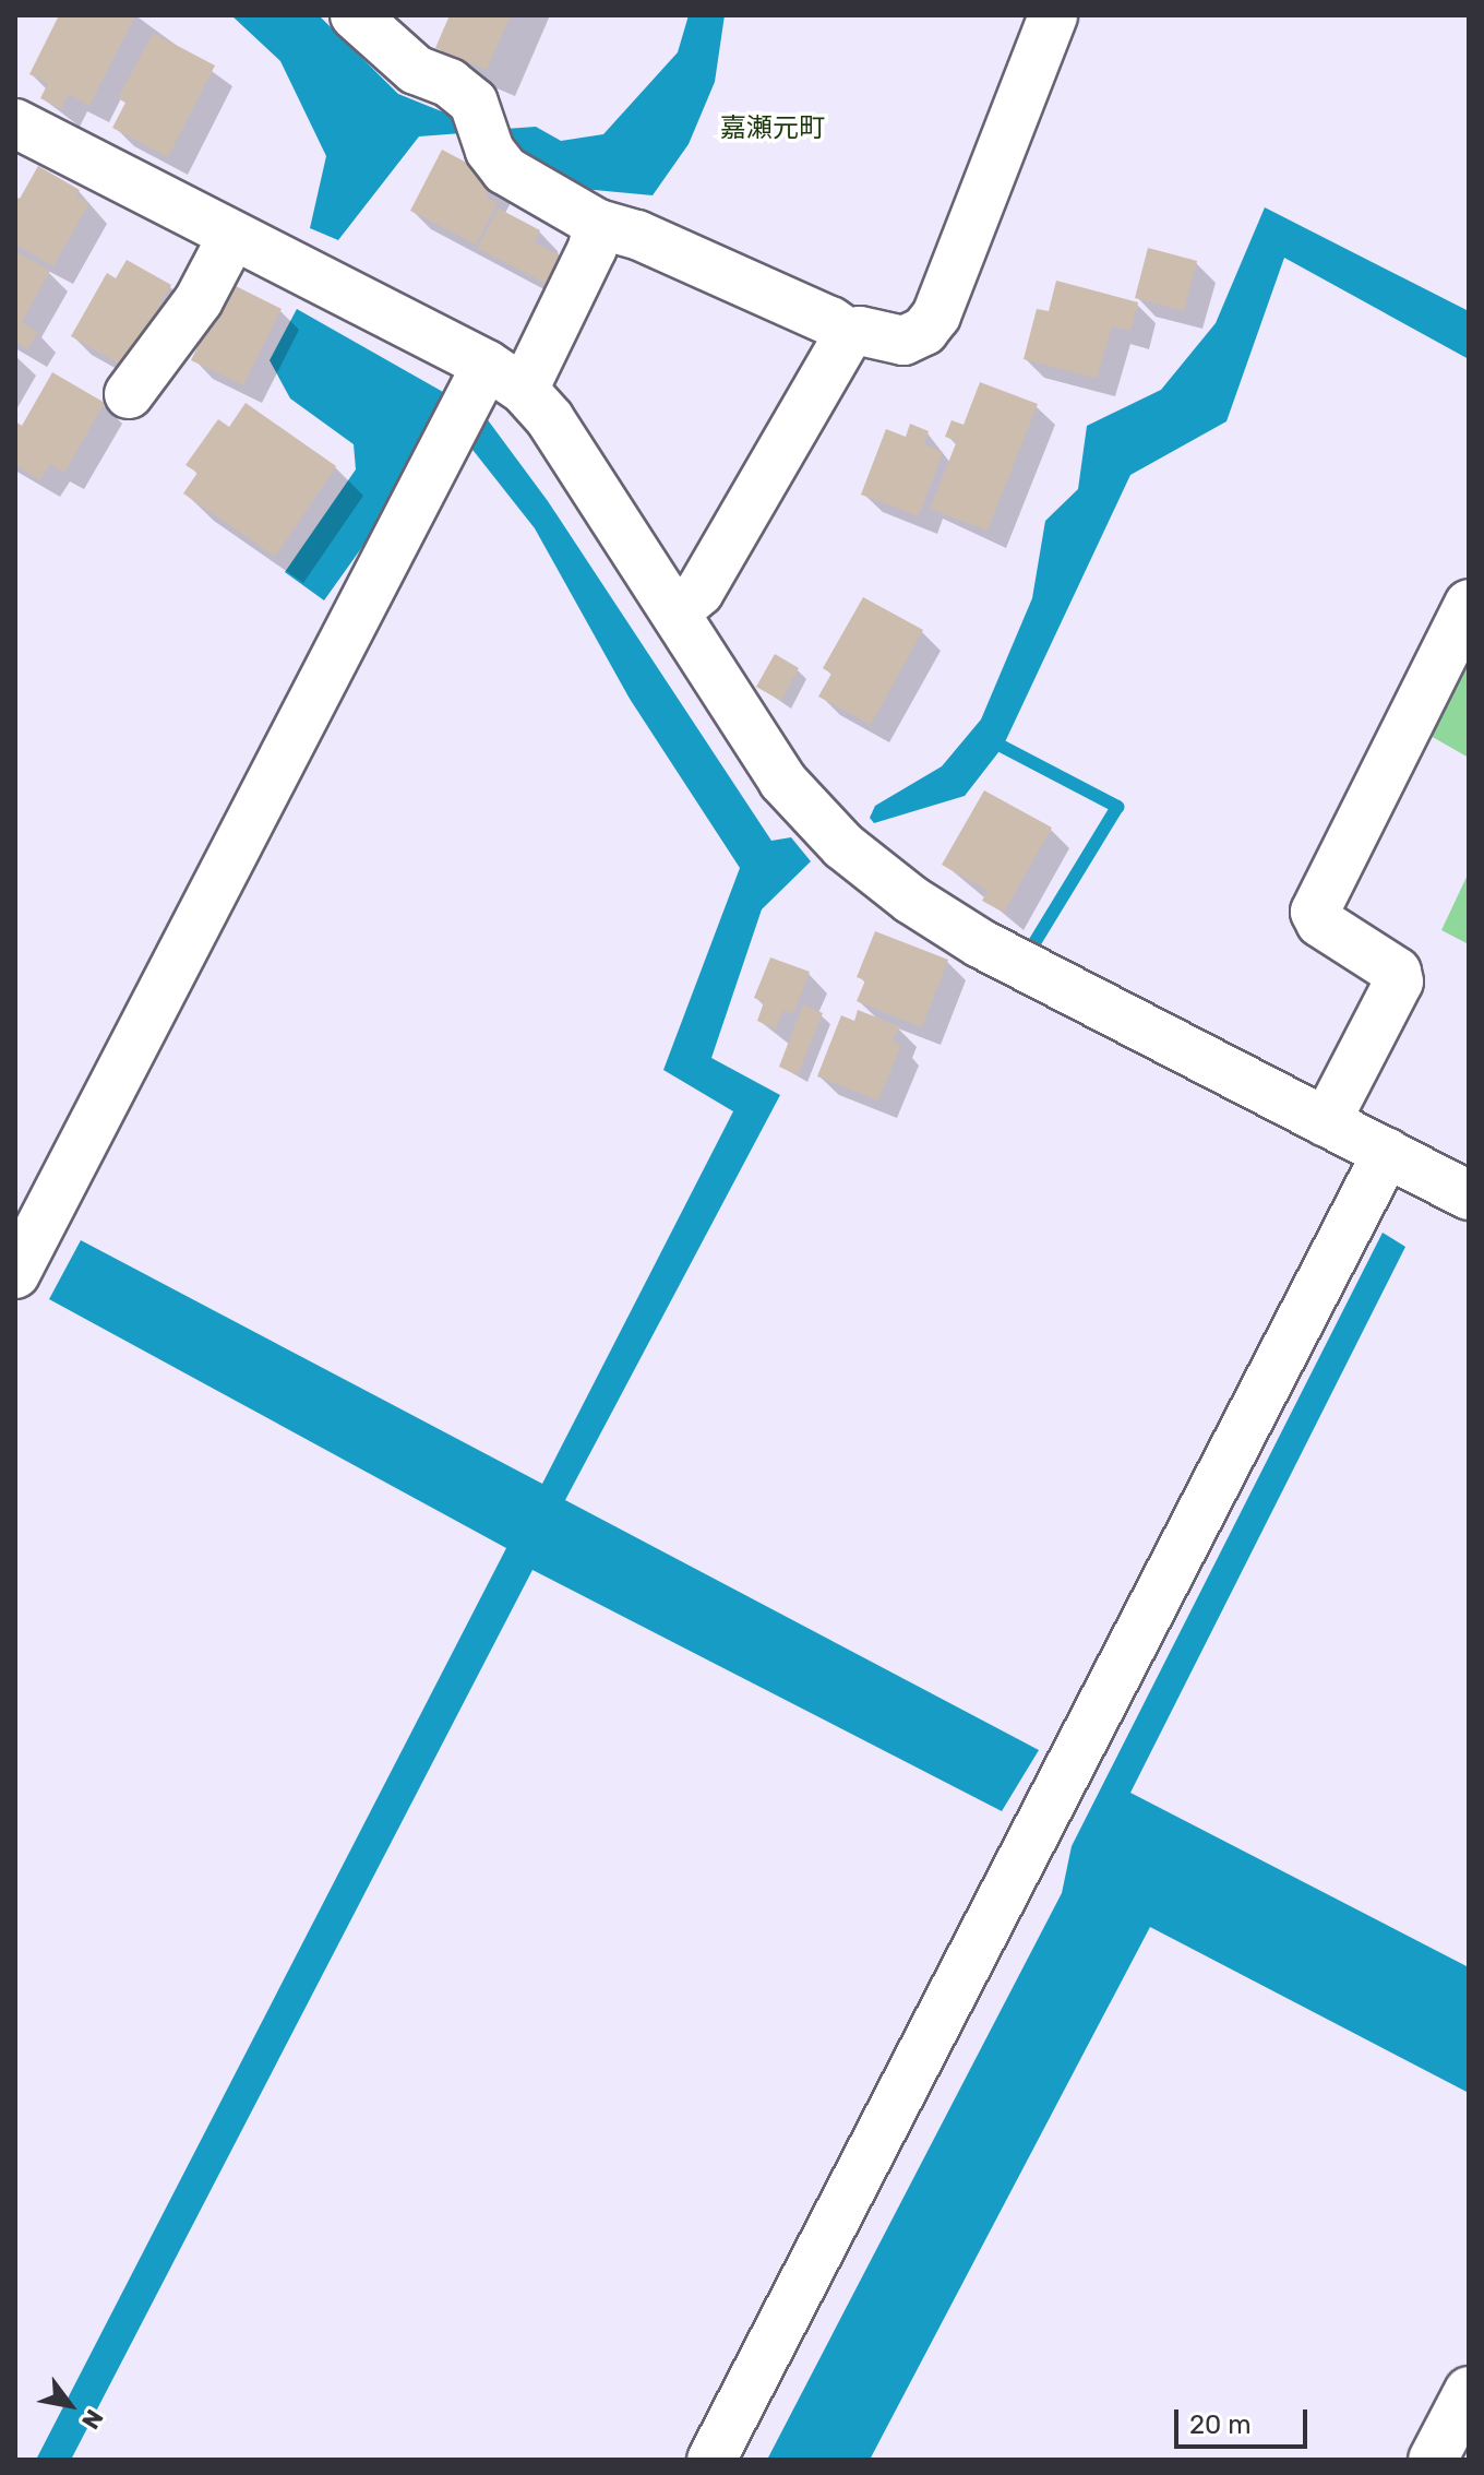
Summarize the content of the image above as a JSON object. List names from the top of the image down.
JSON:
{
  "districts": ["嘉瀬元町"],
  "scale_bar": "20 m",
  "north": "bottom right"
}
